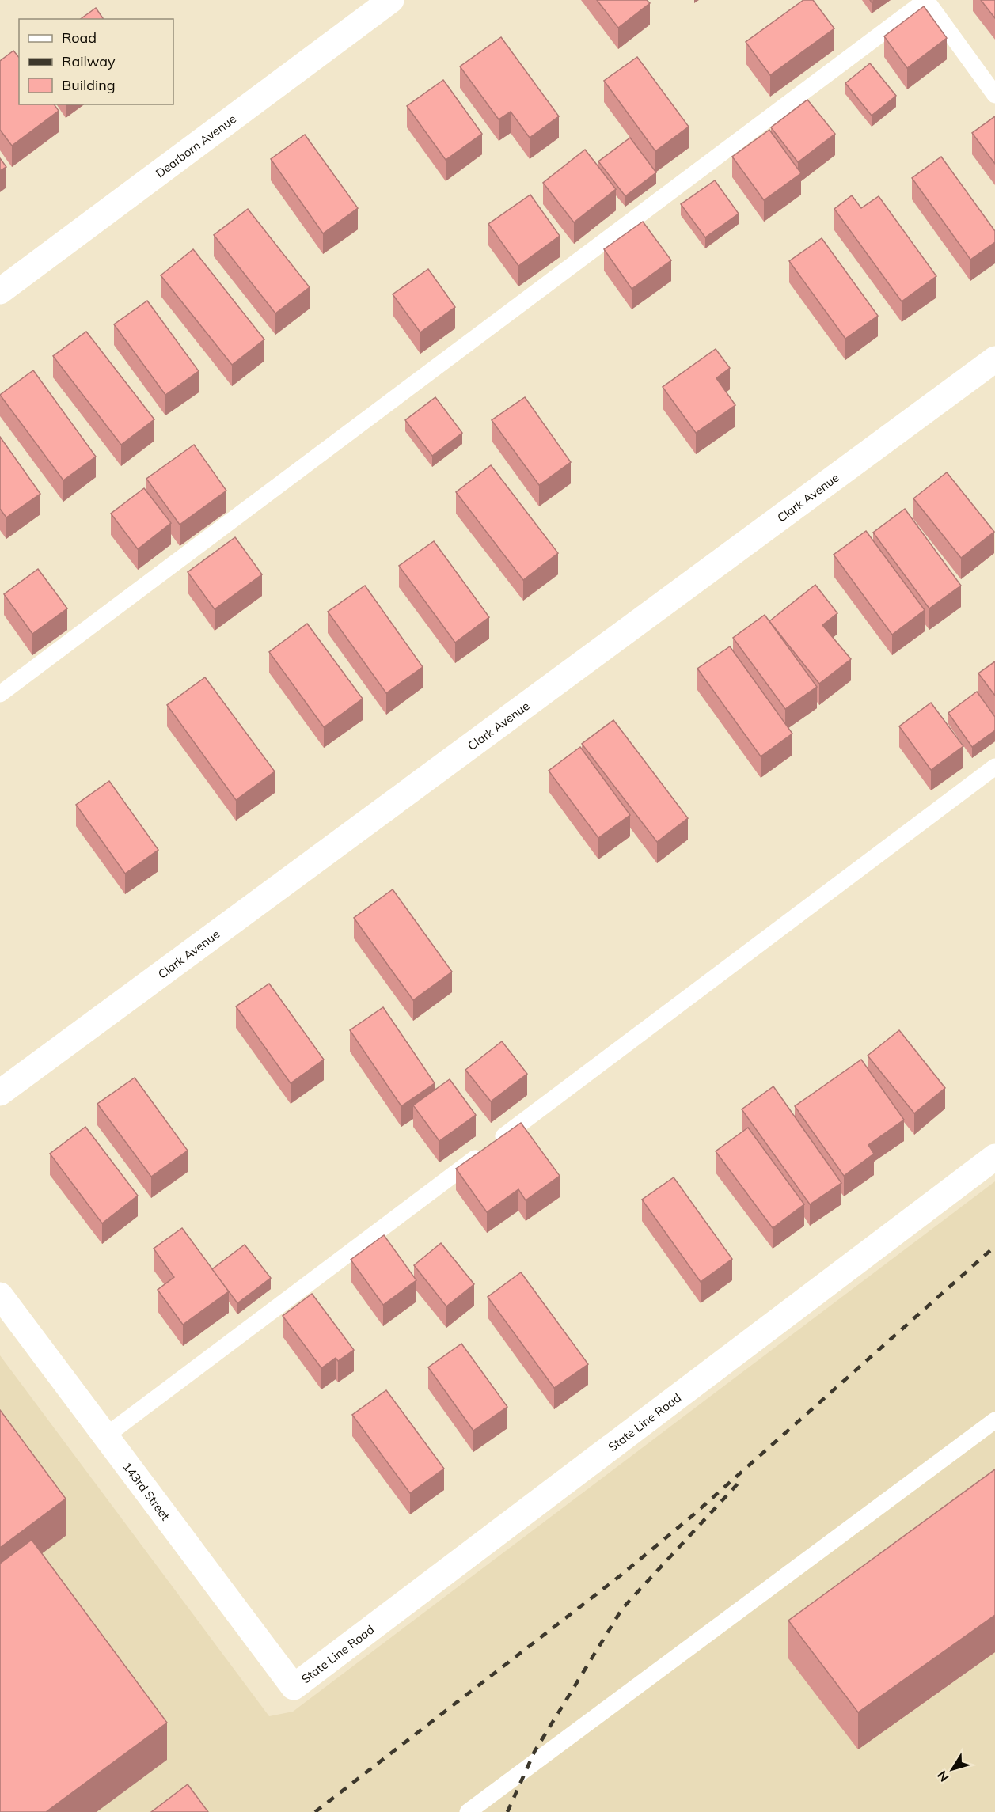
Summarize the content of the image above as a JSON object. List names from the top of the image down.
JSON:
{
  "streets": {
    "street": [
      "Dearborn Avenue",
      "Clark Avenue",
      "State Line Road",
      "143rd Street"
    ]
  },
  "crossings": [
    ["State Line Road", "143rd Street"]
  ],
  "legend": ["Road", "Railway", "Building"],
  "north": "bottom left"
}
